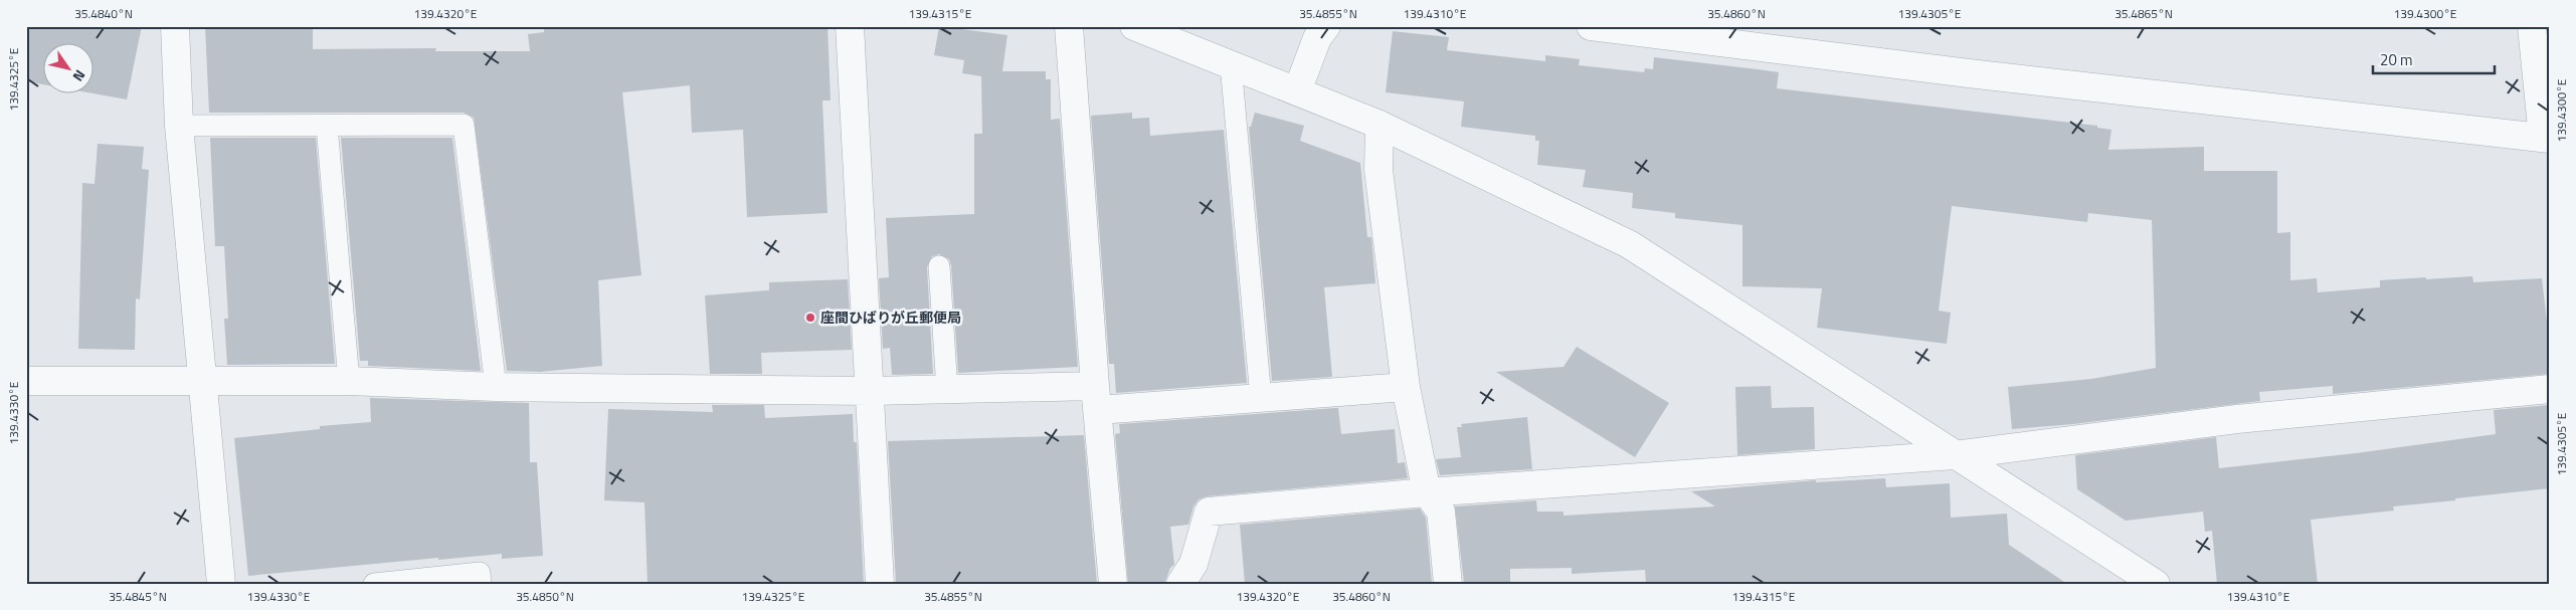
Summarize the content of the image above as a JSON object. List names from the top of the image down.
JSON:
{
  "places": ["座間ひばりが丘郵便局"],
  "scale_bar": "20 m",
  "north": "bottom right",
  "coordinates": [
    "35.4840°N",
    "139.4320°E",
    "139.4315°E",
    "35.4855°N",
    "139.4310°E",
    "35.4860°N",
    "139.4305°E",
    "35.4865°N",
    "139.4300°E",
    "139.4325°E",
    "139.4330°E",
    "35.4845°N",
    "35.4850°N"
  ]
}
